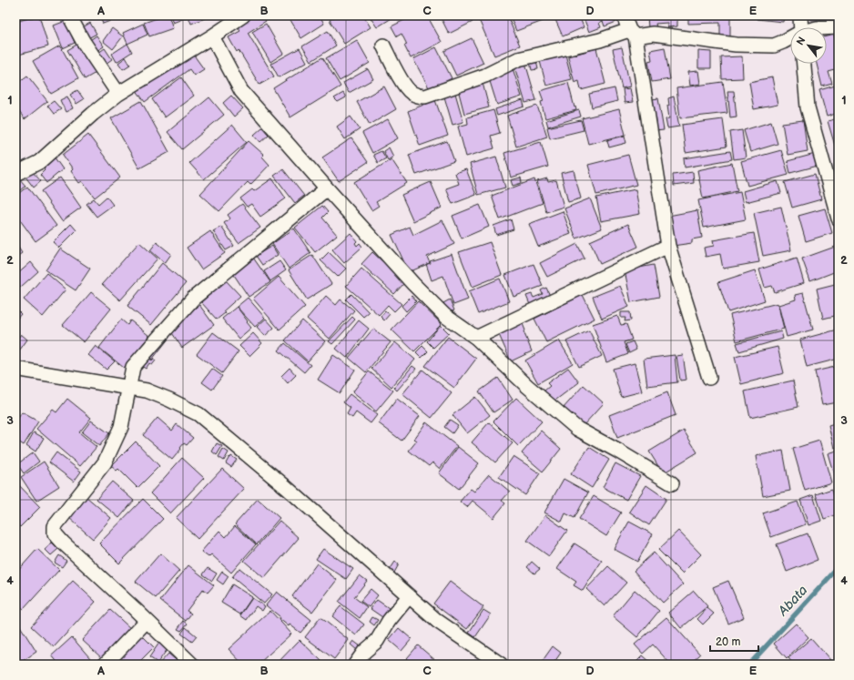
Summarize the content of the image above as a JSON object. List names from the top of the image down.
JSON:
{
  "water": ["Abata"],
  "scale_bar": "20 m",
  "north": "top left",
  "grid": {
    "columns": [
      "A",
      "B",
      "C",
      "D",
      "E"
    ],
    "rows": [
      "1",
      "2",
      "3",
      "4"
    ]
  }
}
